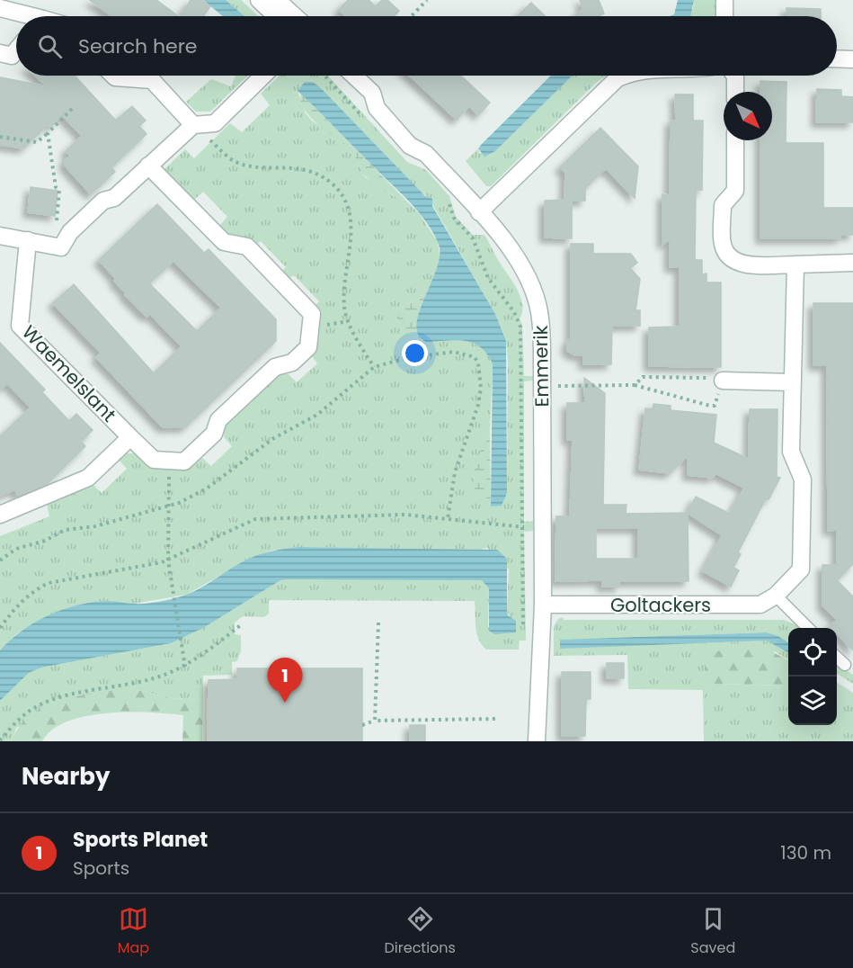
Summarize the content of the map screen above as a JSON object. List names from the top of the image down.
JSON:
{
  "streets": {
    "street": ["Emmerik", "Waemelslant", "Goltackers"]
  },
  "crossings": [
    ["Emmerik", "Goltackers"]
  ],
  "north": "bottom right",
  "page": {
    "search": "Search here",
    "pins": "1",
    "heading": "Nearby",
    "list": [
      {
        "mark": "1",
        "name": "Sports Planet",
        "note": "Sports",
        "value": "130 m"
      }
    ],
    "nav": ["Map", "Directions", "Saved"]
  }
}
